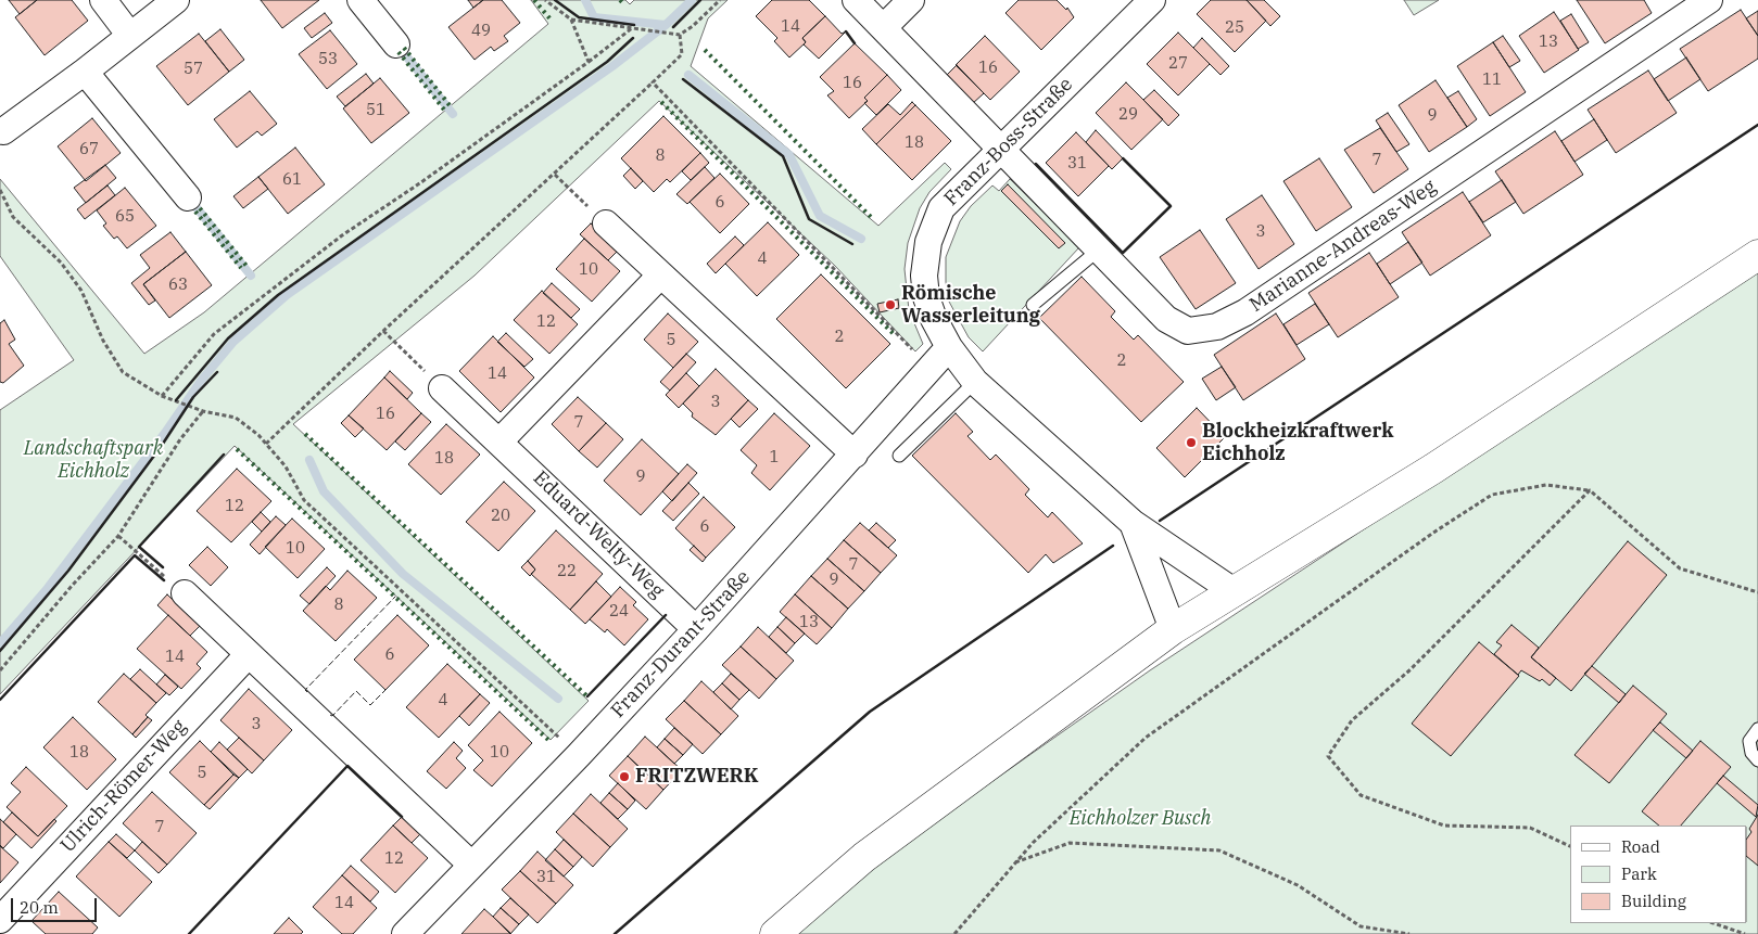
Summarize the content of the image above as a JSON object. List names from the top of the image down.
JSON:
{
  "streets": {
    "street": [
      "Franz-Boss-Straße",
      "Marianne-Andreas-Weg",
      "Eduard-Welty-Weg",
      "Franz-Durant-Straße",
      "Ulrich-Römer-Weg"
    ]
  },
  "crossings": [
    ["Franz-Boss-Straße", "Marianne-Andreas-Weg"],
    ["Franz-Boss-Straße", "Franz-Durant-Straße"],
    ["Eduard-Welty-Weg", "Franz-Durant-Straße"]
  ],
  "parks": ["Landschaftspark Eichholz", "Eichholzer Busch"],
  "places": ["Römische Wasserleitung", "Blockheizkraftwerk Eichholz", "FRITZWERK"],
  "house_numbers": [
    "14",
    "25",
    "49",
    "13",
    "53",
    "27",
    "16",
    "57",
    "11",
    "16",
    "51",
    "29",
    "9",
    "18",
    "67",
    "8",
    "7",
    "31",
    "61",
    "6",
    "65",
    "3",
    "4",
    "10",
    "63",
    "12",
    "2",
    "5",
    "2",
    "14",
    "3",
    "16",
    "7",
    "1",
    "18",
    "9",
    "12",
    "20",
    "6",
    "10",
    "7",
    "22",
    "9",
    "8",
    "24",
    "13",
    "6",
    "14",
    "4",
    "3",
    "18",
    "10",
    "5",
    "7",
    "12",
    "31",
    "14"
  ],
  "legend": ["Road", "Park", "Building"],
  "scale_bar": "20 m"
}
